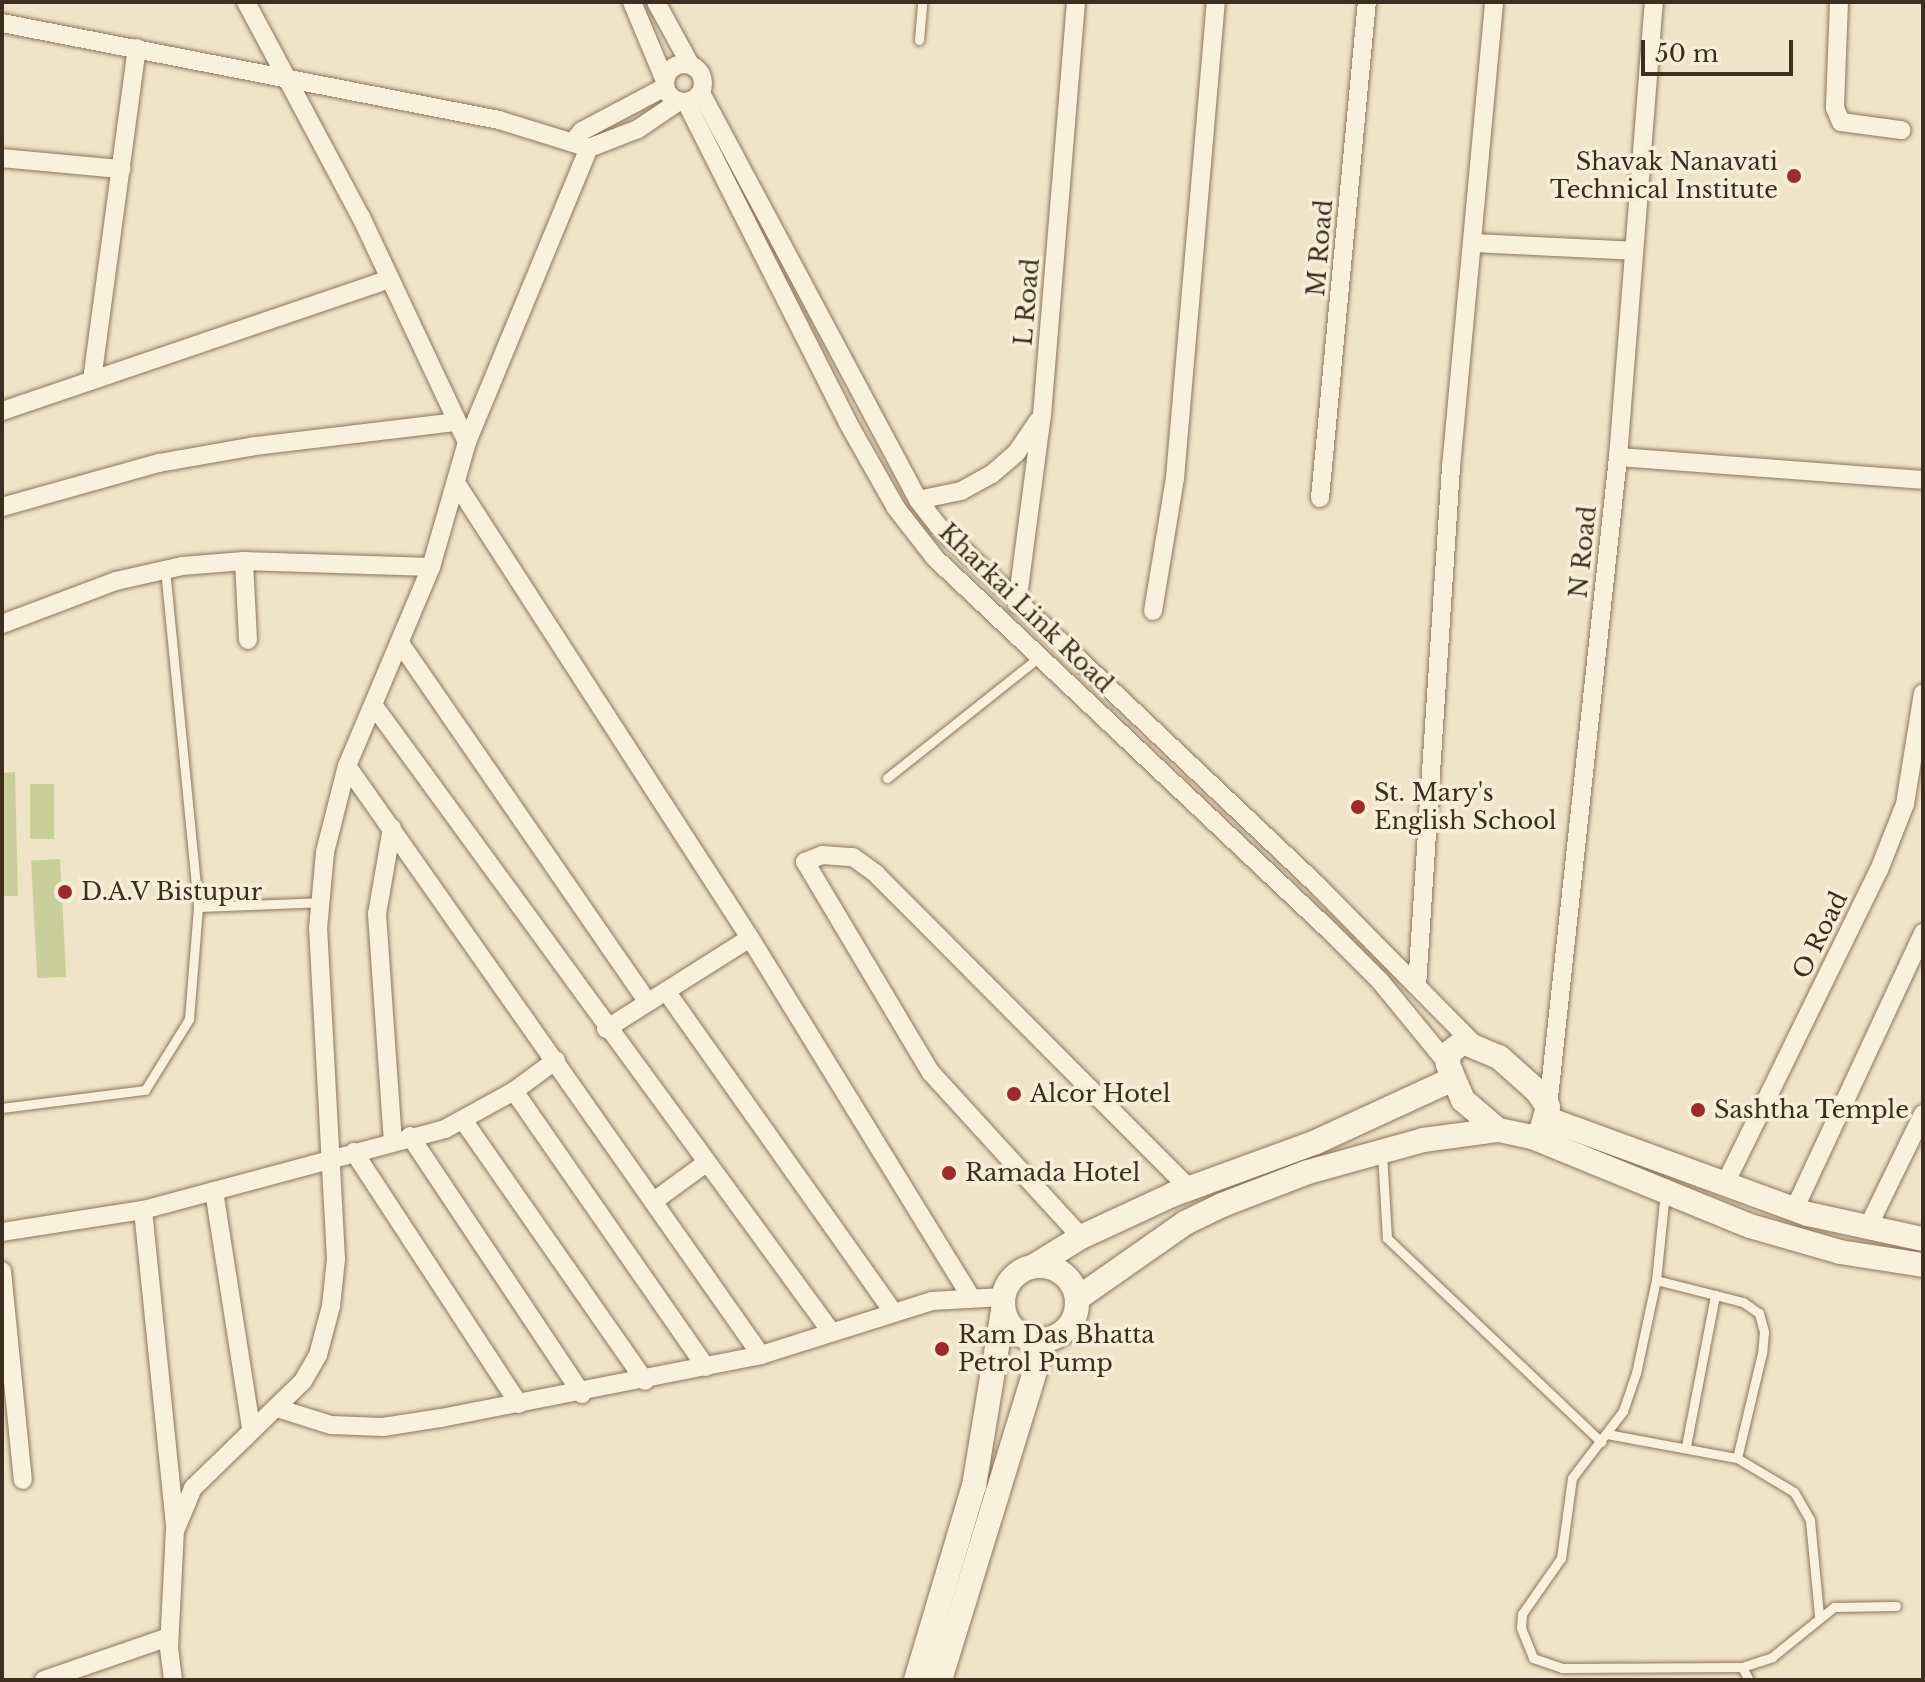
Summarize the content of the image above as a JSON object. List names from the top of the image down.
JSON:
{
  "streets": {
    "street": [
      "M Road",
      "L Road",
      "N Road",
      "Kharkai Link Road",
      "O Road"
    ]
  },
  "places": [
    "Shavak Nanavati Technical Institute",
    "St. Mary's English School",
    "D.A.V Bistupur",
    "Alcor Hotel",
    "Sashtha Temple",
    "Ramada Hotel",
    "Ram Das Bhatta Petrol Pump"
  ],
  "scale_bar": "50 m"
}
